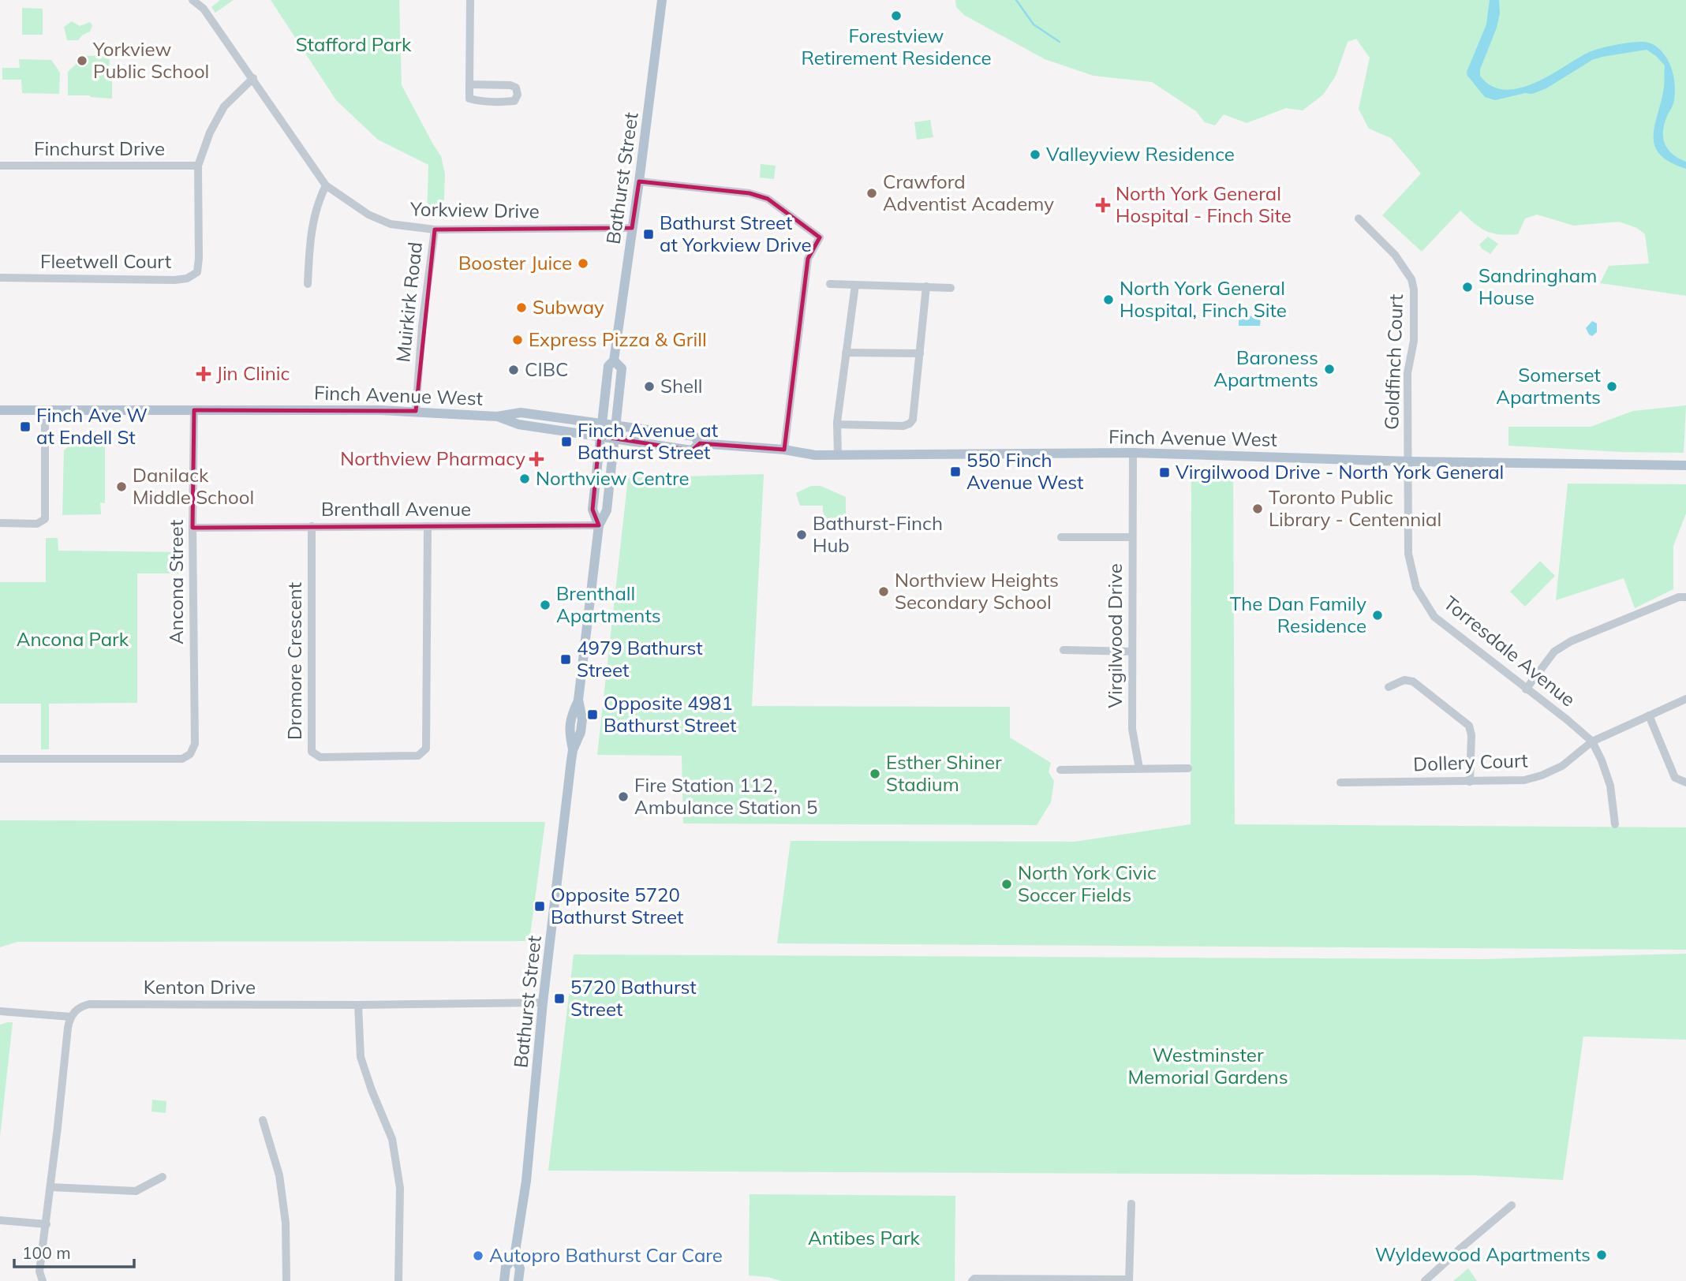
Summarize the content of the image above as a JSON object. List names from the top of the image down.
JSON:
{
  "streets": {
    "main road": ["Bathurst Street", "Finch Avenue West"],
    "street": [
      "Finchurst Drive",
      "Yorkview Drive",
      "Fleetwell Court",
      "Muirkirk Road",
      "Goldfinch Court",
      "Brenthall Avenue",
      "Ancona Street",
      "Virgilwood Drive",
      "Torresdale Avenue",
      "Dromore Crescent",
      "Dollery Court",
      "Kenton Drive"
    ]
  },
  "crossings": [
    ["Finchurst Drive", "Fleetwell Court"],
    ["Bathurst Street", "Yorkview Drive"],
    ["Bathurst Street", "Finch Avenue West"],
    ["Bathurst Street", "Brenthall Avenue"],
    ["Bathurst Street", "Kenton Drive"],
    ["Yorkview Drive", "Fleetwell Court"],
    ["Yorkview Drive", "Muirkirk Road"],
    ["Muirkirk Road", "Finch Avenue West"],
    ["Goldfinch Court", "Finch Avenue West"],
    ["Goldfinch Court", "Torresdale Avenue"],
    ["Finch Avenue West", "Ancona Street"],
    ["Finch Avenue West", "Virgilwood Drive"],
    ["Finch Avenue West", "Torresdale Avenue"],
    ["Brenthall Avenue", "Ancona Street"],
    ["Brenthall Avenue", "Dromore Crescent"],
    ["Torresdale Avenue", "Dollery Court"]
  ],
  "parks": [
    "Stafford Park",
    "Ancona Park",
    "Westminster Memorial Gardens",
    "Antibes Park"
  ],
  "places": {
    "other": [
      "Forestview Retirement Residence",
      "Yorkview Public School",
      "Valleyview Residence",
      "Crawford Adventist Academy",
      "Booster Juice",
      "Sandringham House",
      "North York General Hospital, Finch Site",
      "Subway",
      "Express Pizza & Grill",
      "Baroness Apartments",
      "CIBC",
      "Shell",
      "Somerset Apartments",
      "Northview Centre",
      "Danilack Middle School",
      "Toronto Public Library - Centennial",
      "Bathurst-Finch Hub",
      "Northview Heights Secondary School",
      "Brenthall Apartments",
      "The Dan Family Residence",
      "Esther Shiner Stadium",
      "Fire Station 112, Ambulance Station 5",
      "North York Civic Soccer Fields",
      "Wyldewood Apartments",
      "Autopro Bathurst Car Care"
    ],
    "health": ["North York General Hospital - Finch Site", "Jin Clinic", "Northview Pharmacy"],
    "transit": [
      "Bathurst Street at Yorkview Drive",
      "Finch Ave W at Endell St",
      "Finch Avenue at Bathurst Street",
      "550 Finch Avenue West",
      "Virgilwood Drive - North York General",
      "4979 Bathurst Street",
      "Opposite 4981 Bathurst Street",
      "Opposite 5720 Bathurst Street",
      "5720 Bathurst Street"
    ]
  },
  "scale_bar": "100 m"
}
